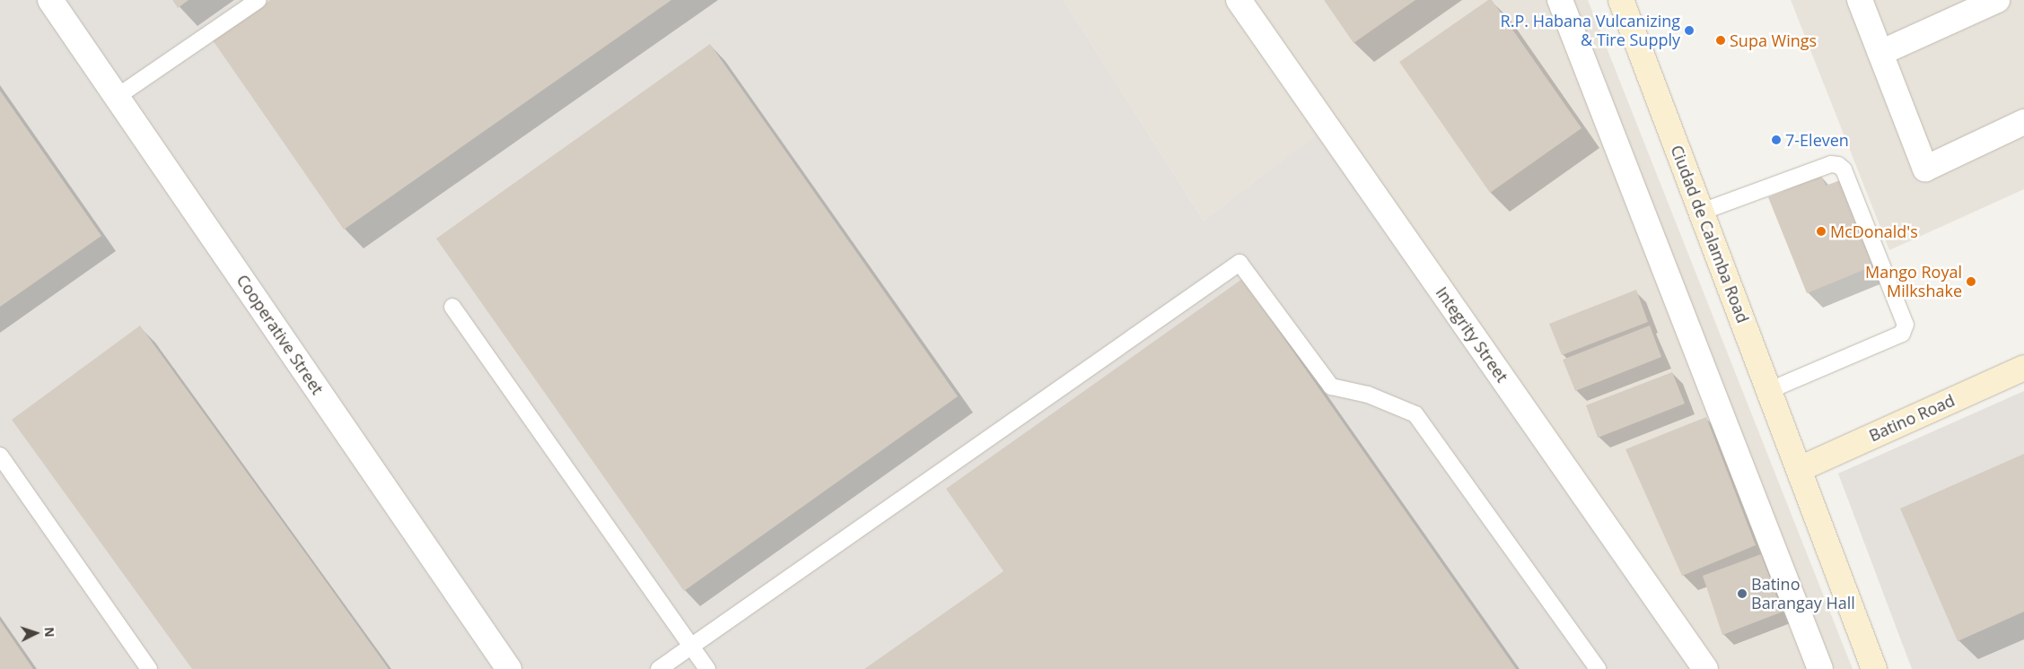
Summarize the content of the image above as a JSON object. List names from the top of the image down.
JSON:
{
  "streets": {
    "main road": ["Ciudad de Calamba Road", "Batino Road"],
    "street": ["Cooperative Street", "Integrity Street"]
  },
  "crossings": [
    ["Ciudad de Calamba Road", "Batino Road"]
  ],
  "places": [
    "R.P. Habana Vulcanizing & Tire Supply",
    "Supa Wings",
    "7-Eleven",
    "McDonald's",
    "Mango Royal Milkshake",
    "Batino Barangay Hall"
  ],
  "north": "right"
}
